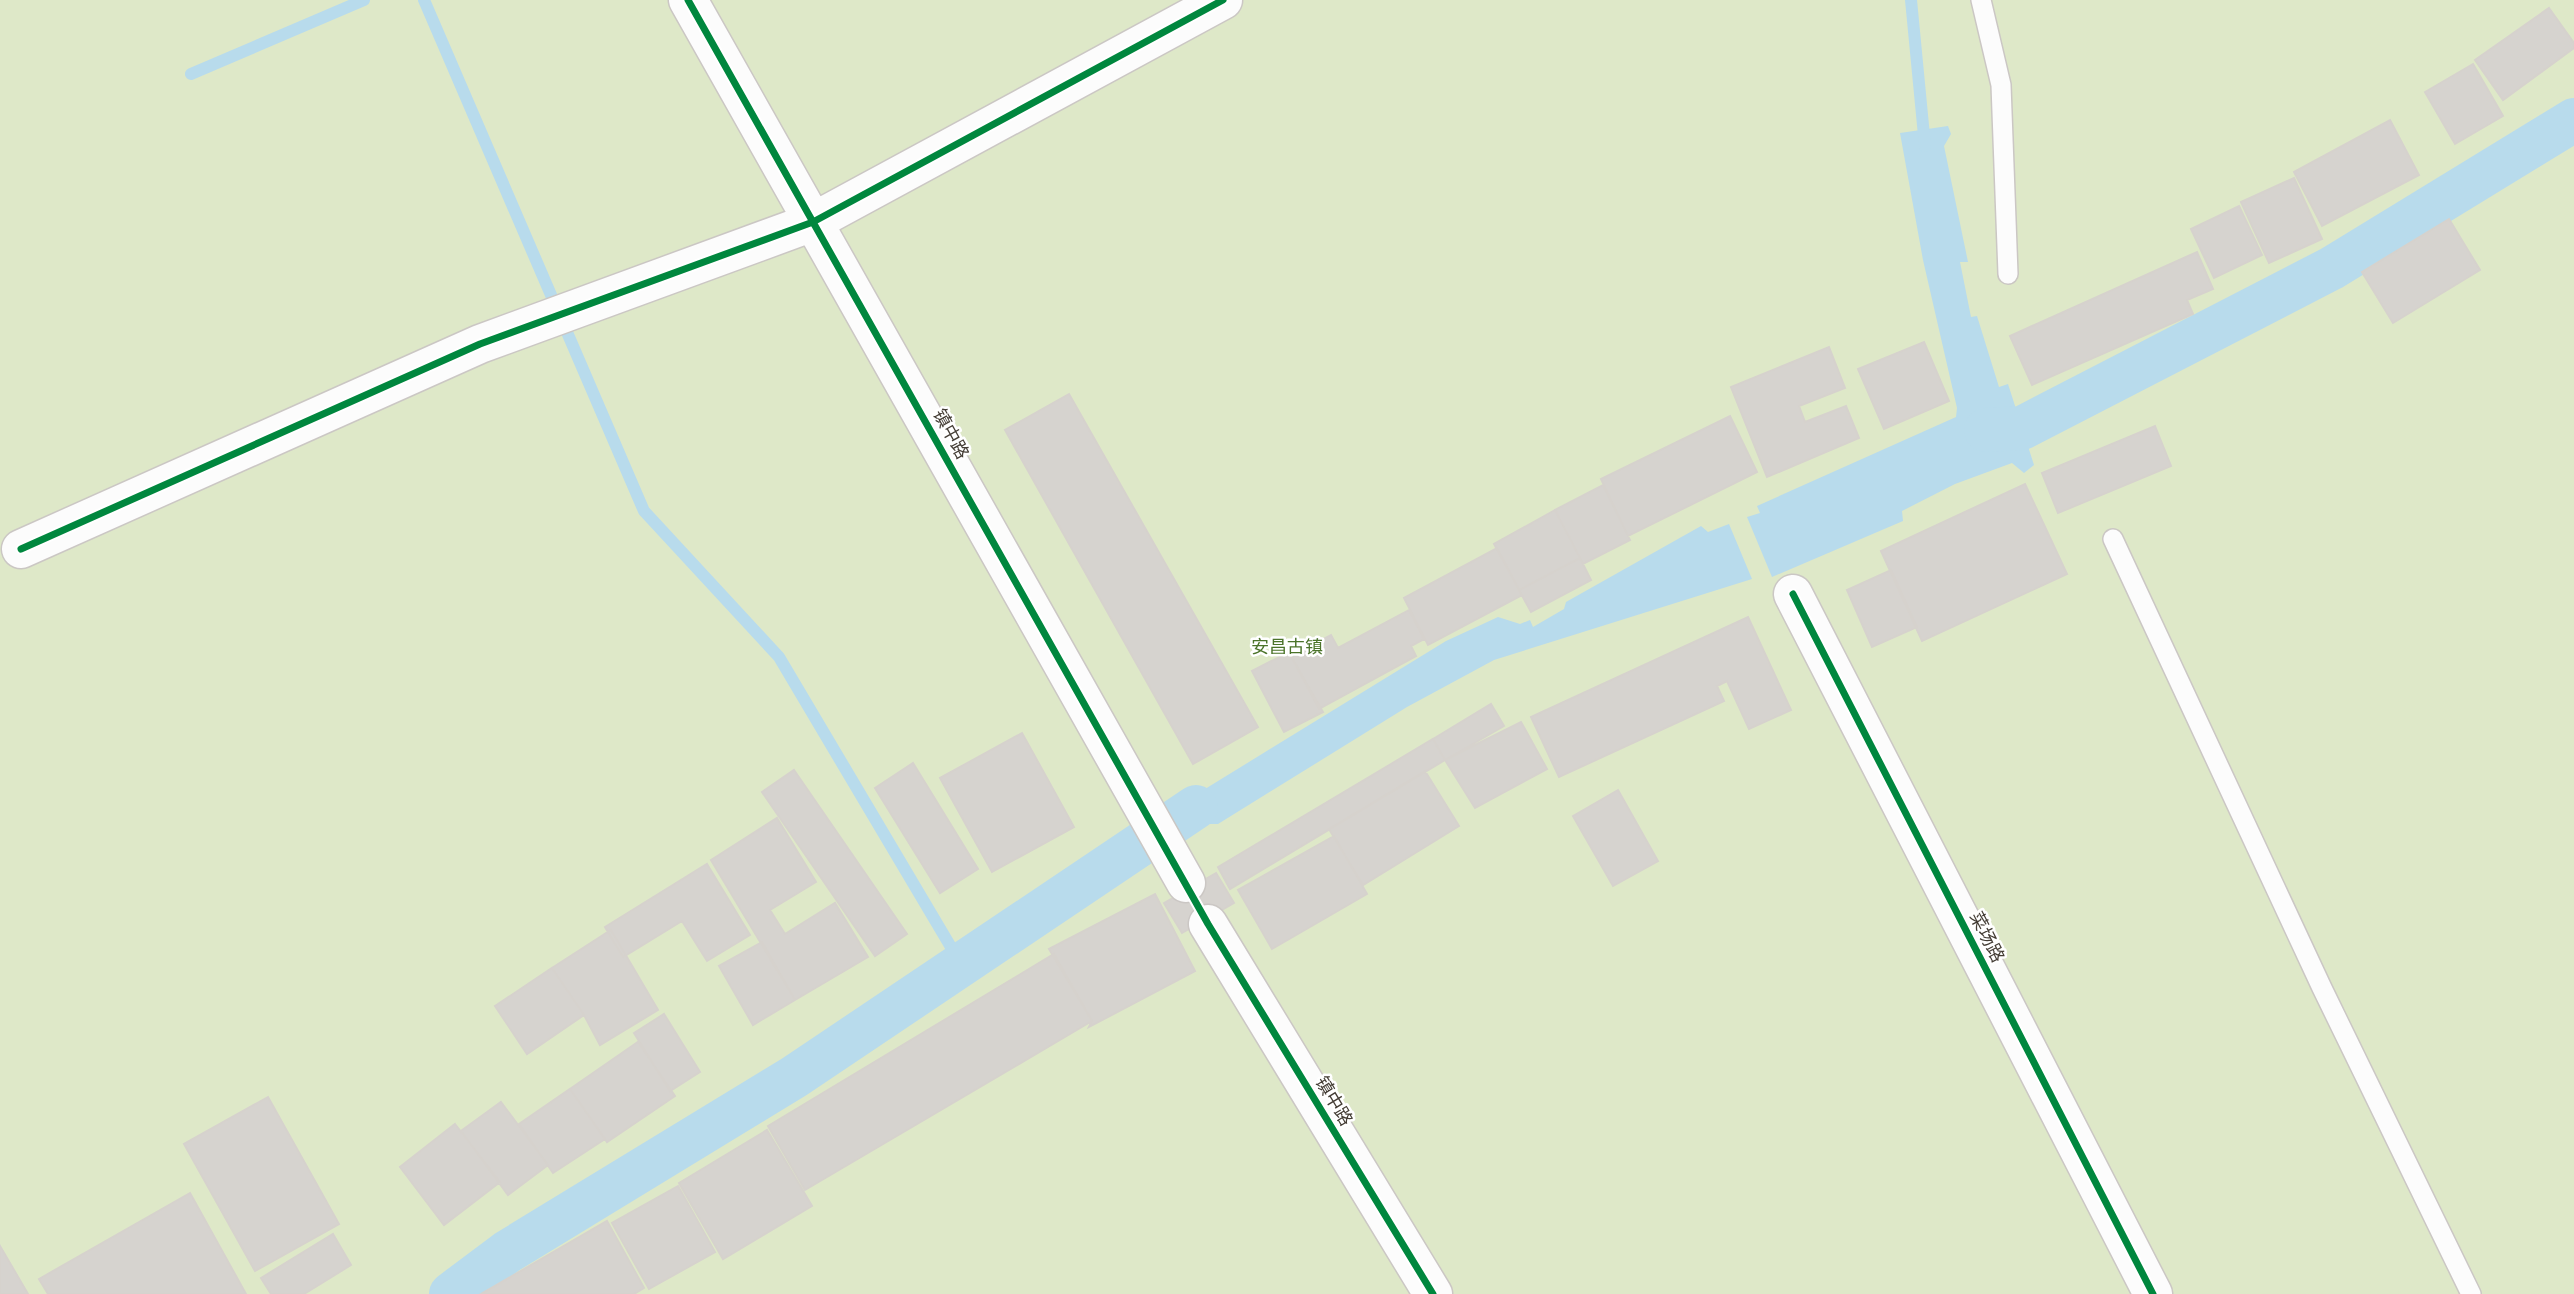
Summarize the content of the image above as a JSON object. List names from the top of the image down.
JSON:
{
  "streets": {
    "street": ["镇中路", "菜场路"]
  },
  "parks": ["安昌古镇"]
}
